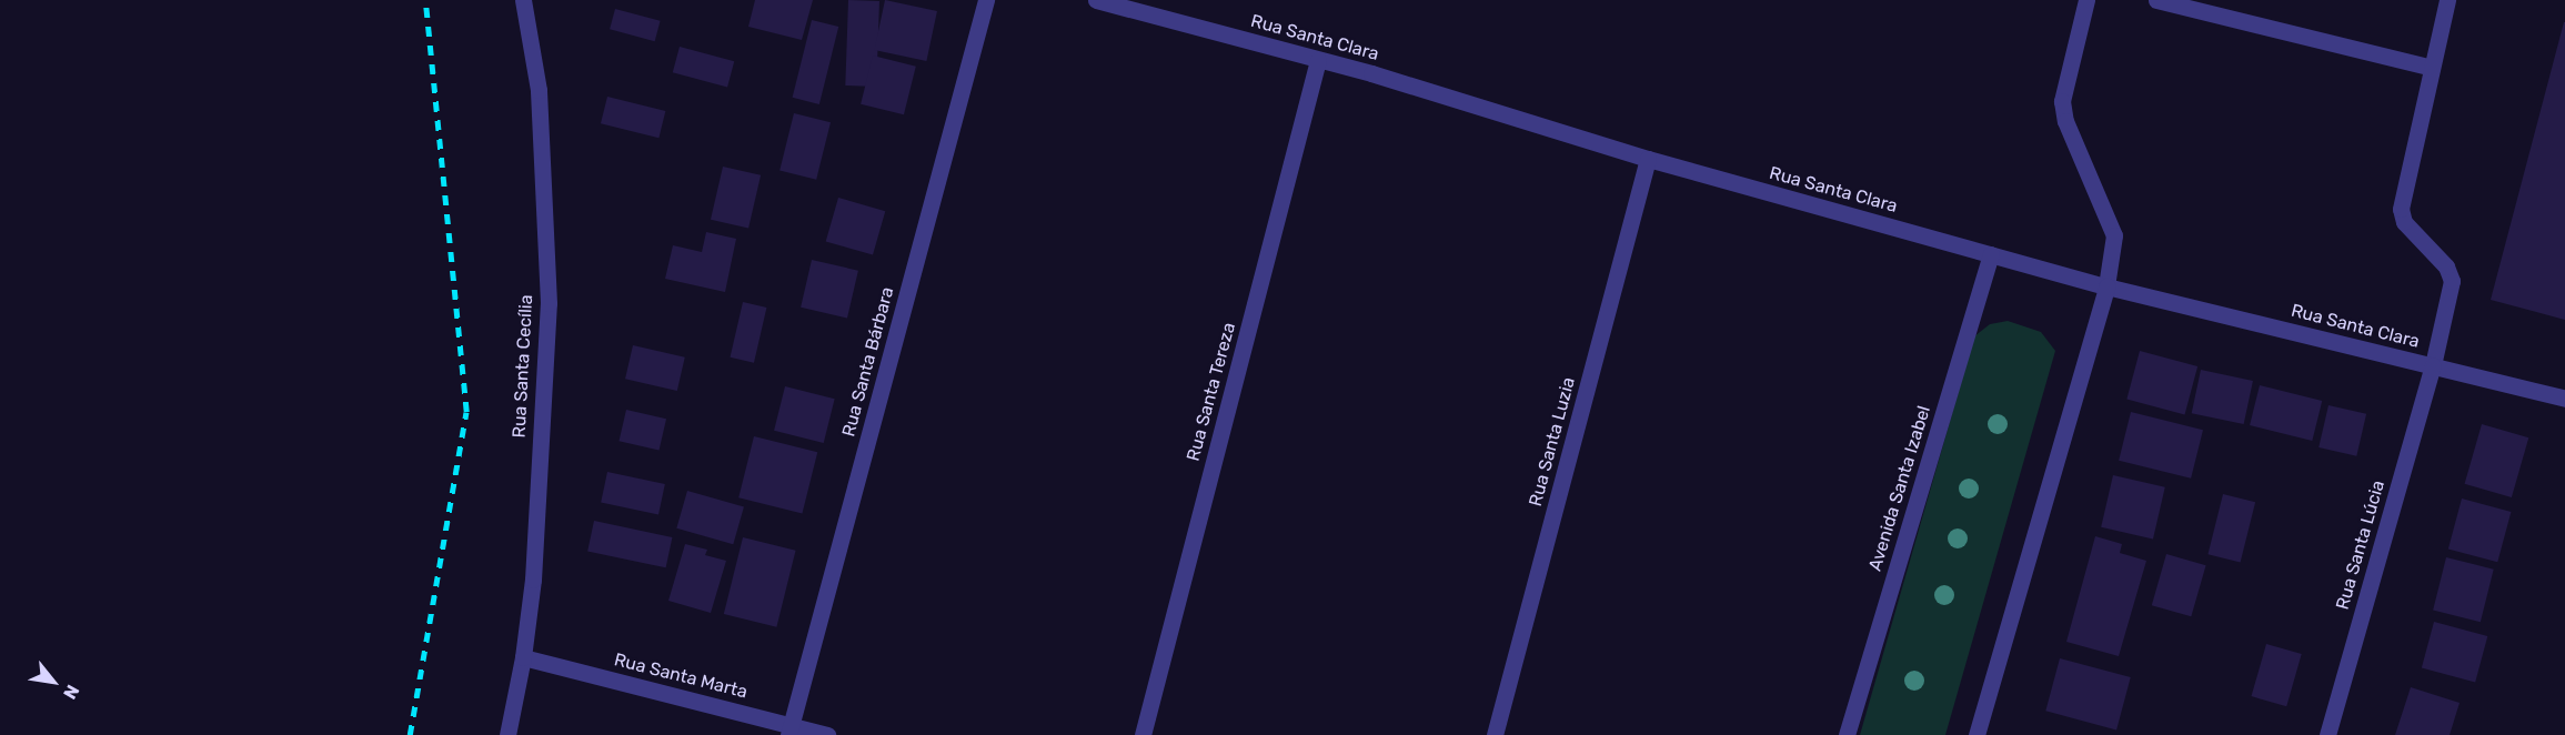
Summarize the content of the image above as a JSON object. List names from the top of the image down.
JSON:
{
  "streets": {
    "street": [
      "Rua Santa Clara",
      "Rua Santa Bárbara",
      "Rua Santa Cecília",
      "Rua Santa Tereza",
      "Rua Santa Luzia",
      "Avenida Santa Izabel",
      "Rua Santa Lúcia",
      "Rua Santa Marta"
    ]
  },
  "crossings": [
    ["Rua Santa Clara", "Rua Santa Tereza"],
    ["Rua Santa Clara", "Rua Santa Luzia"],
    ["Rua Santa Clara", "Avenida Santa Izabel"],
    ["Rua Santa Clara", "Rua Santa Lúcia"],
    ["Rua Santa Bárbara", "Rua Santa Marta"],
    ["Rua Santa Cecília", "Rua Santa Marta"]
  ],
  "north": "bottom right"
}
